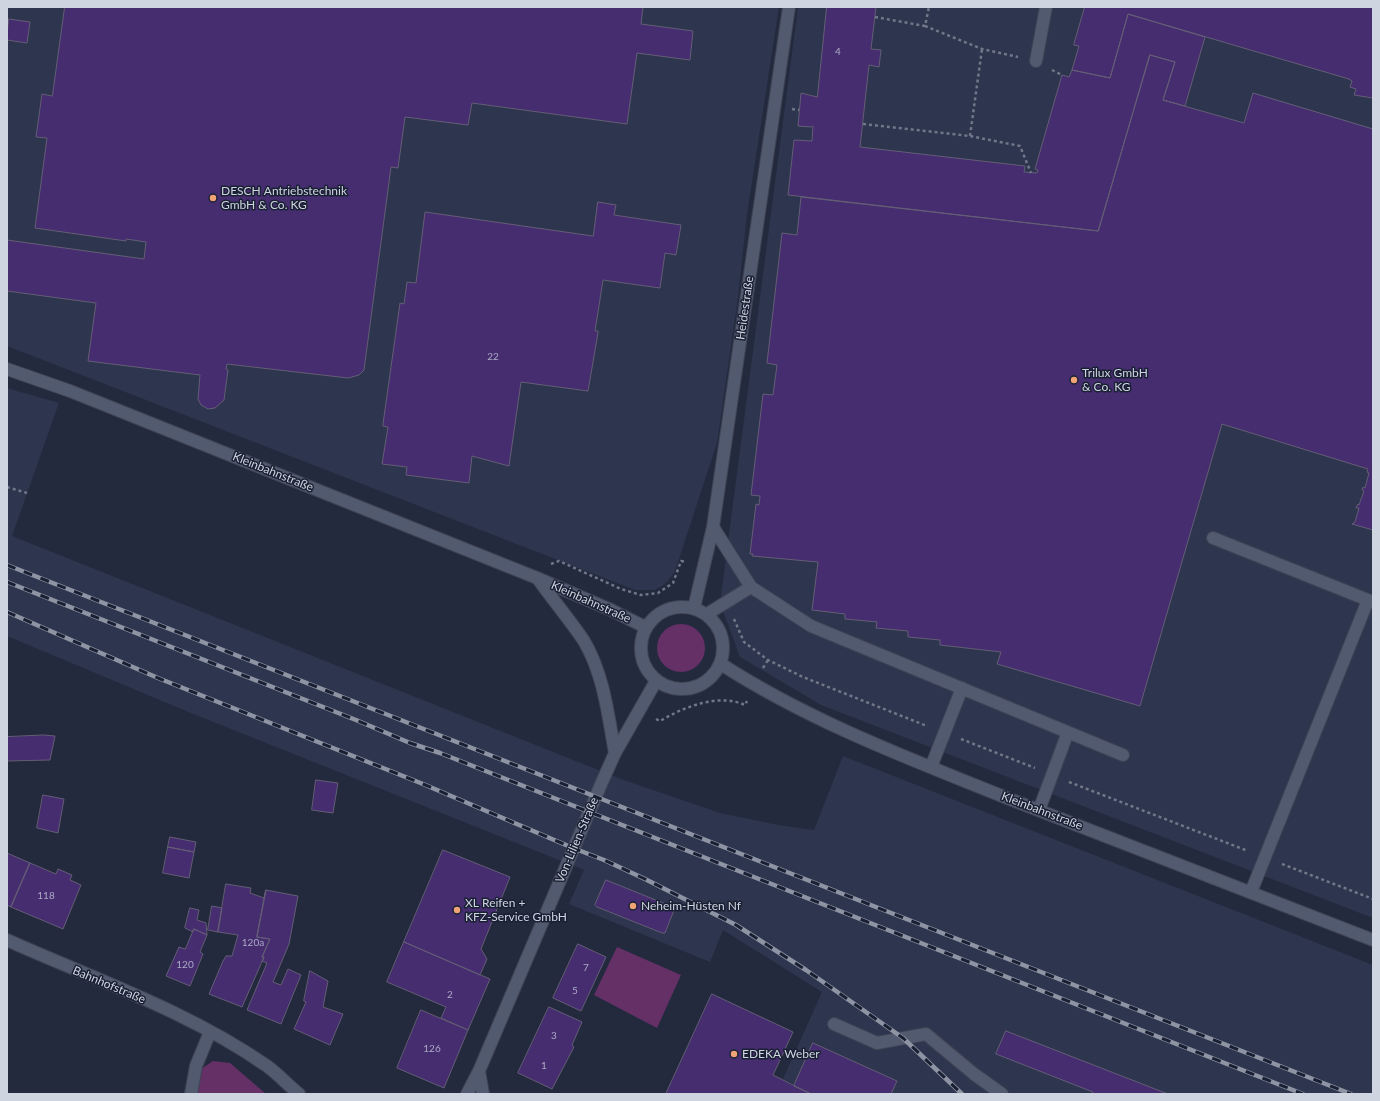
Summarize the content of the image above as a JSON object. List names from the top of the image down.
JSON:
{
  "streets": {
    "street": [
      "Heidestraße",
      "Kleinbahnstraße",
      "Von-Lilien-Straße",
      "Bahnhofstraße"
    ]
  },
  "crossings": [
    ["Heidestraße", "Kleinbahnstraße"],
    ["Heidestraße", "Von-Lilien-Straße"],
    ["Kleinbahnstraße", "Von-Lilien-Straße"]
  ],
  "places": [
    "DESCH Antriebstechnik GmbH & Co. KG",
    "Trilux GmbH & Co. KG",
    "Neheim-Hüsten Nf",
    "XL Reifen + KFZ-Service GmbH",
    "EDEKA Weber"
  ],
  "house_numbers": [
    "4",
    "22",
    "118",
    "120a",
    "120",
    "7",
    "5",
    "2",
    "3",
    "126",
    "1"
  ]
}
